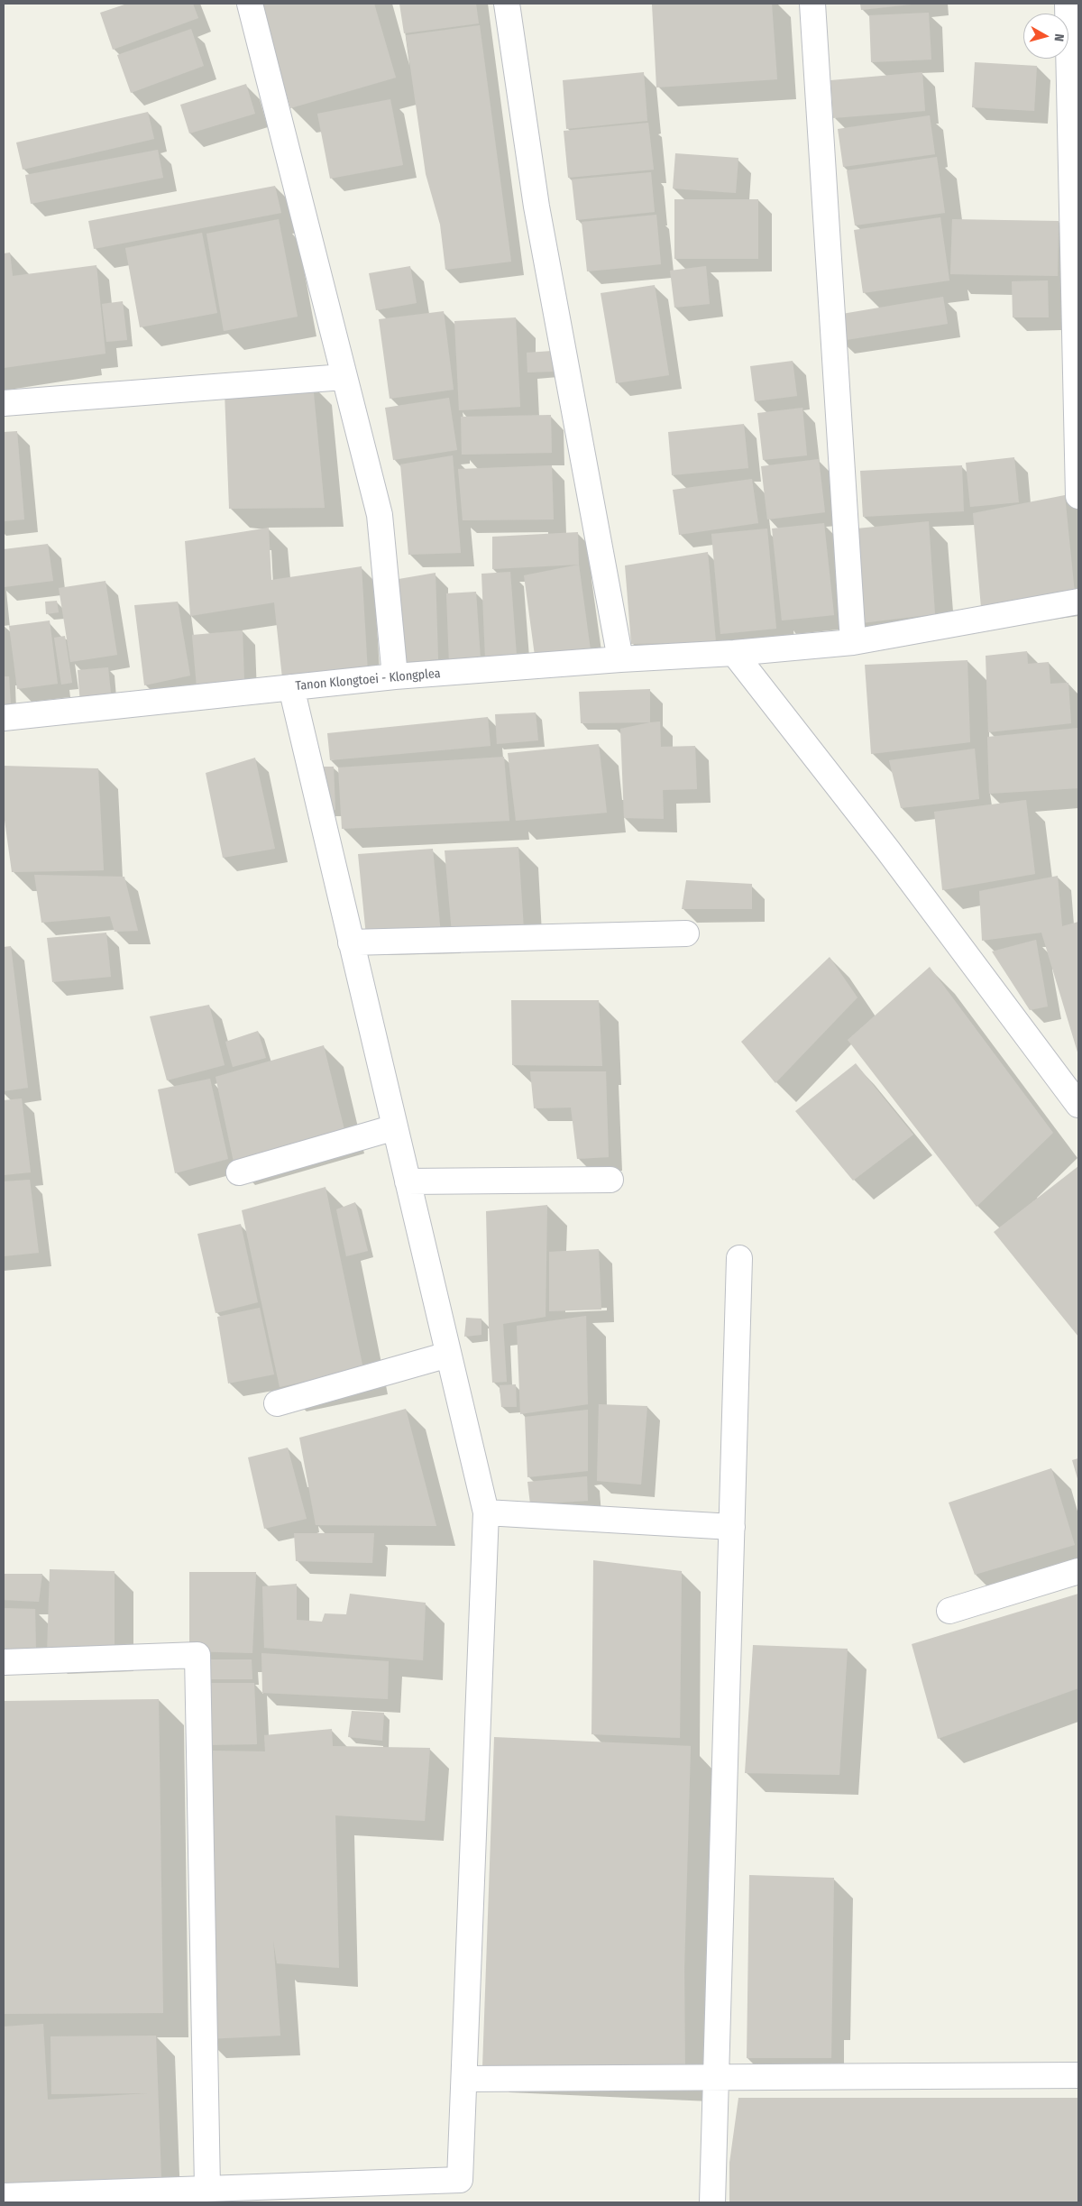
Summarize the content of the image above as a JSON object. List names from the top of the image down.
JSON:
{
  "streets": {
    "street": ["Tanon Klongtoei - Klongplea"]
  },
  "north": "right"
}
